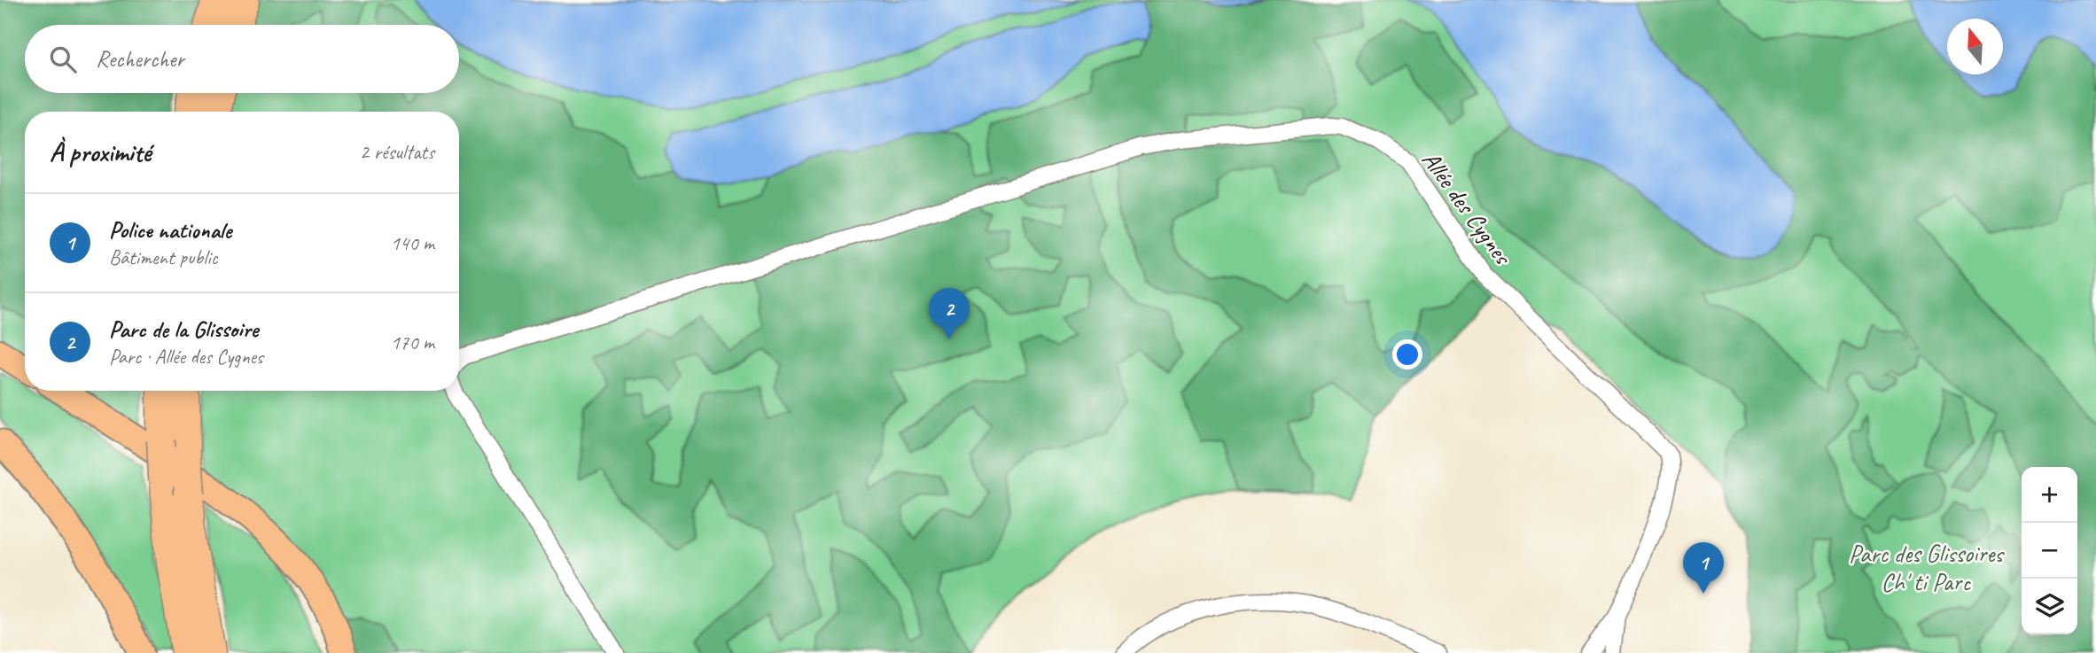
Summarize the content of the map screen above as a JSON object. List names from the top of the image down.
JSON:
{
  "streets": {
    "street": ["Allée des Cygnes"]
  },
  "parks": ["Parc des Glissoires Ch' ti Parc"],
  "north": "top",
  "page": {
    "search": "Rechercher",
    "heading": ["À proximité", "2 résultats"],
    "list": [
      {
        "mark": "1",
        "name": "Police nationale",
        "note": "Bâtiment public",
        "value": "140 m"
      },
      {
        "mark": "2",
        "name": "Parc de la Glissoire",
        "note": "Parc · Allée des Cygnes",
        "value": "170 m"
      }
    ],
    "pins": ["2", "1"],
    "map_buttons": ["+", "−"]
  }
}
